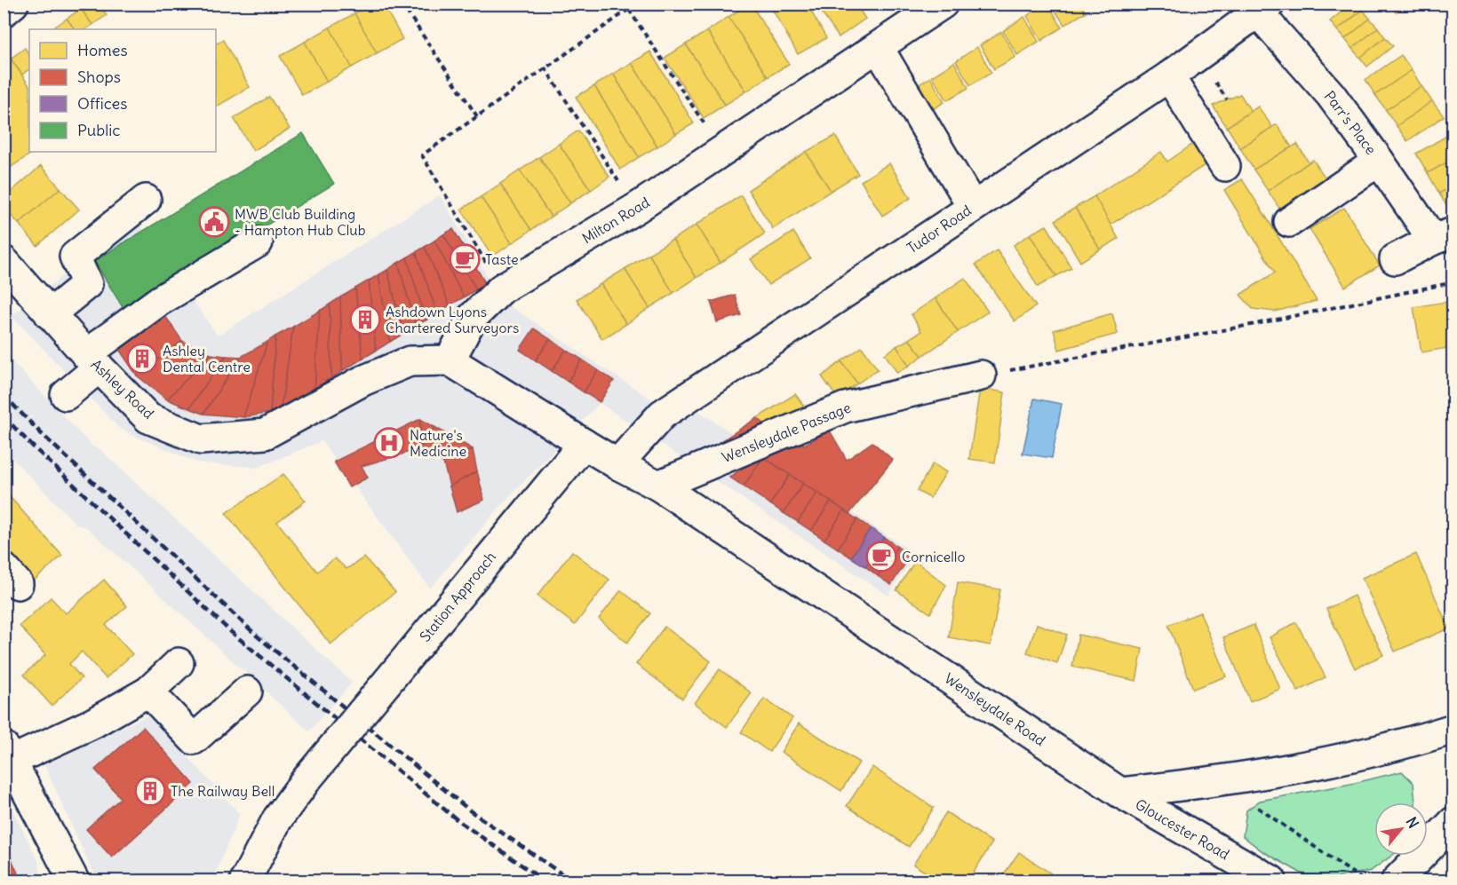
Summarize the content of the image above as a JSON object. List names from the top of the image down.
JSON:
{
  "streets": {
    "street": [
      "Parr's Place",
      "Milton Road",
      "Tudor Road",
      "Ashley Road",
      "Wensleydale Passage",
      "Station Approach",
      "Wensleydale Road",
      "Gloucester Road"
    ]
  },
  "crossings": [
    ["Parr's Place", "Tudor Road"],
    ["Milton Road", "Ashley Road"],
    ["Tudor Road", "Wensleydale Road"],
    ["Wensleydale Passage", "Wensleydale Road"],
    ["Station Approach", "Wensleydale Road"],
    ["Wensleydale Road", "Gloucester Road"]
  ],
  "places": {
    "public building": ["MWB Club Building - Hampton Hub Club"],
    "cafe": ["Taste", "Cornicello"],
    "building": ["Ashdown Lyons Chartered Surveyors", "Ashley Dental Centre", "The Railway Bell"],
    "hospital": ["Nature's Medicine"]
  },
  "legend": [
    "Homes",
    "Shops",
    "Offices",
    "Public"
  ],
  "north": "top right"
}
